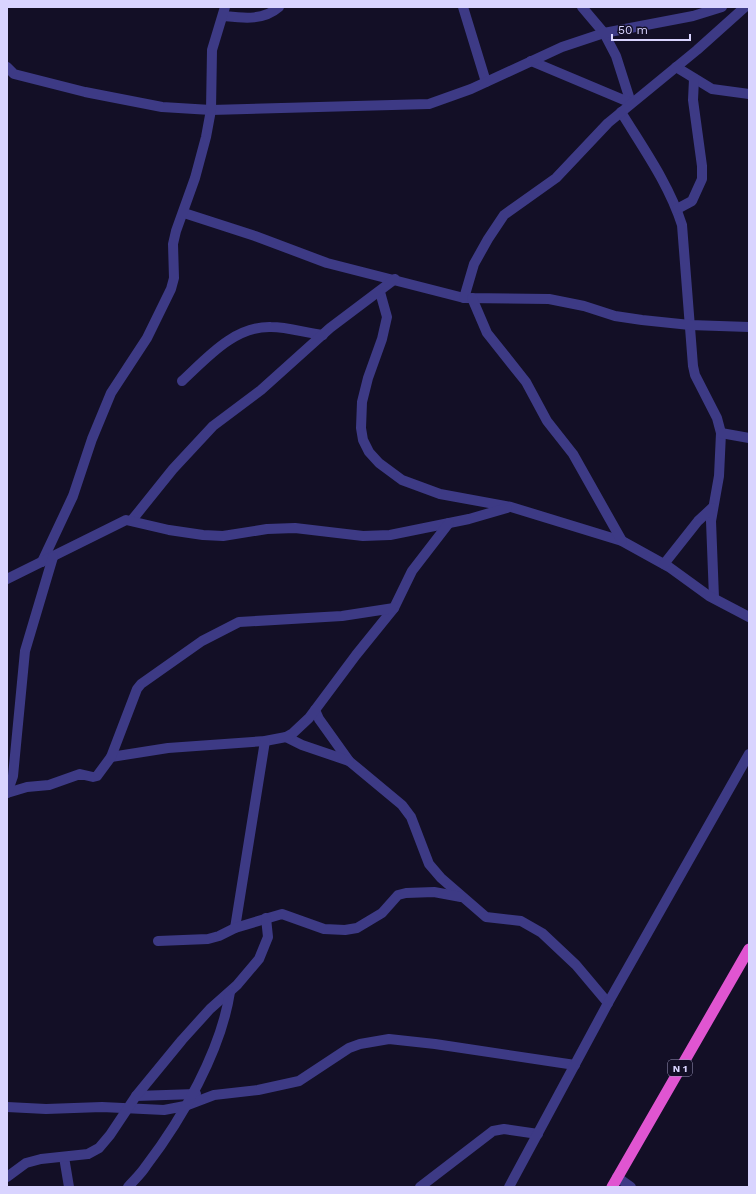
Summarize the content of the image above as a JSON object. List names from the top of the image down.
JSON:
{
  "streets": {
    "highway": ["N 1"]
  },
  "scale_bar": "50 m"
}
